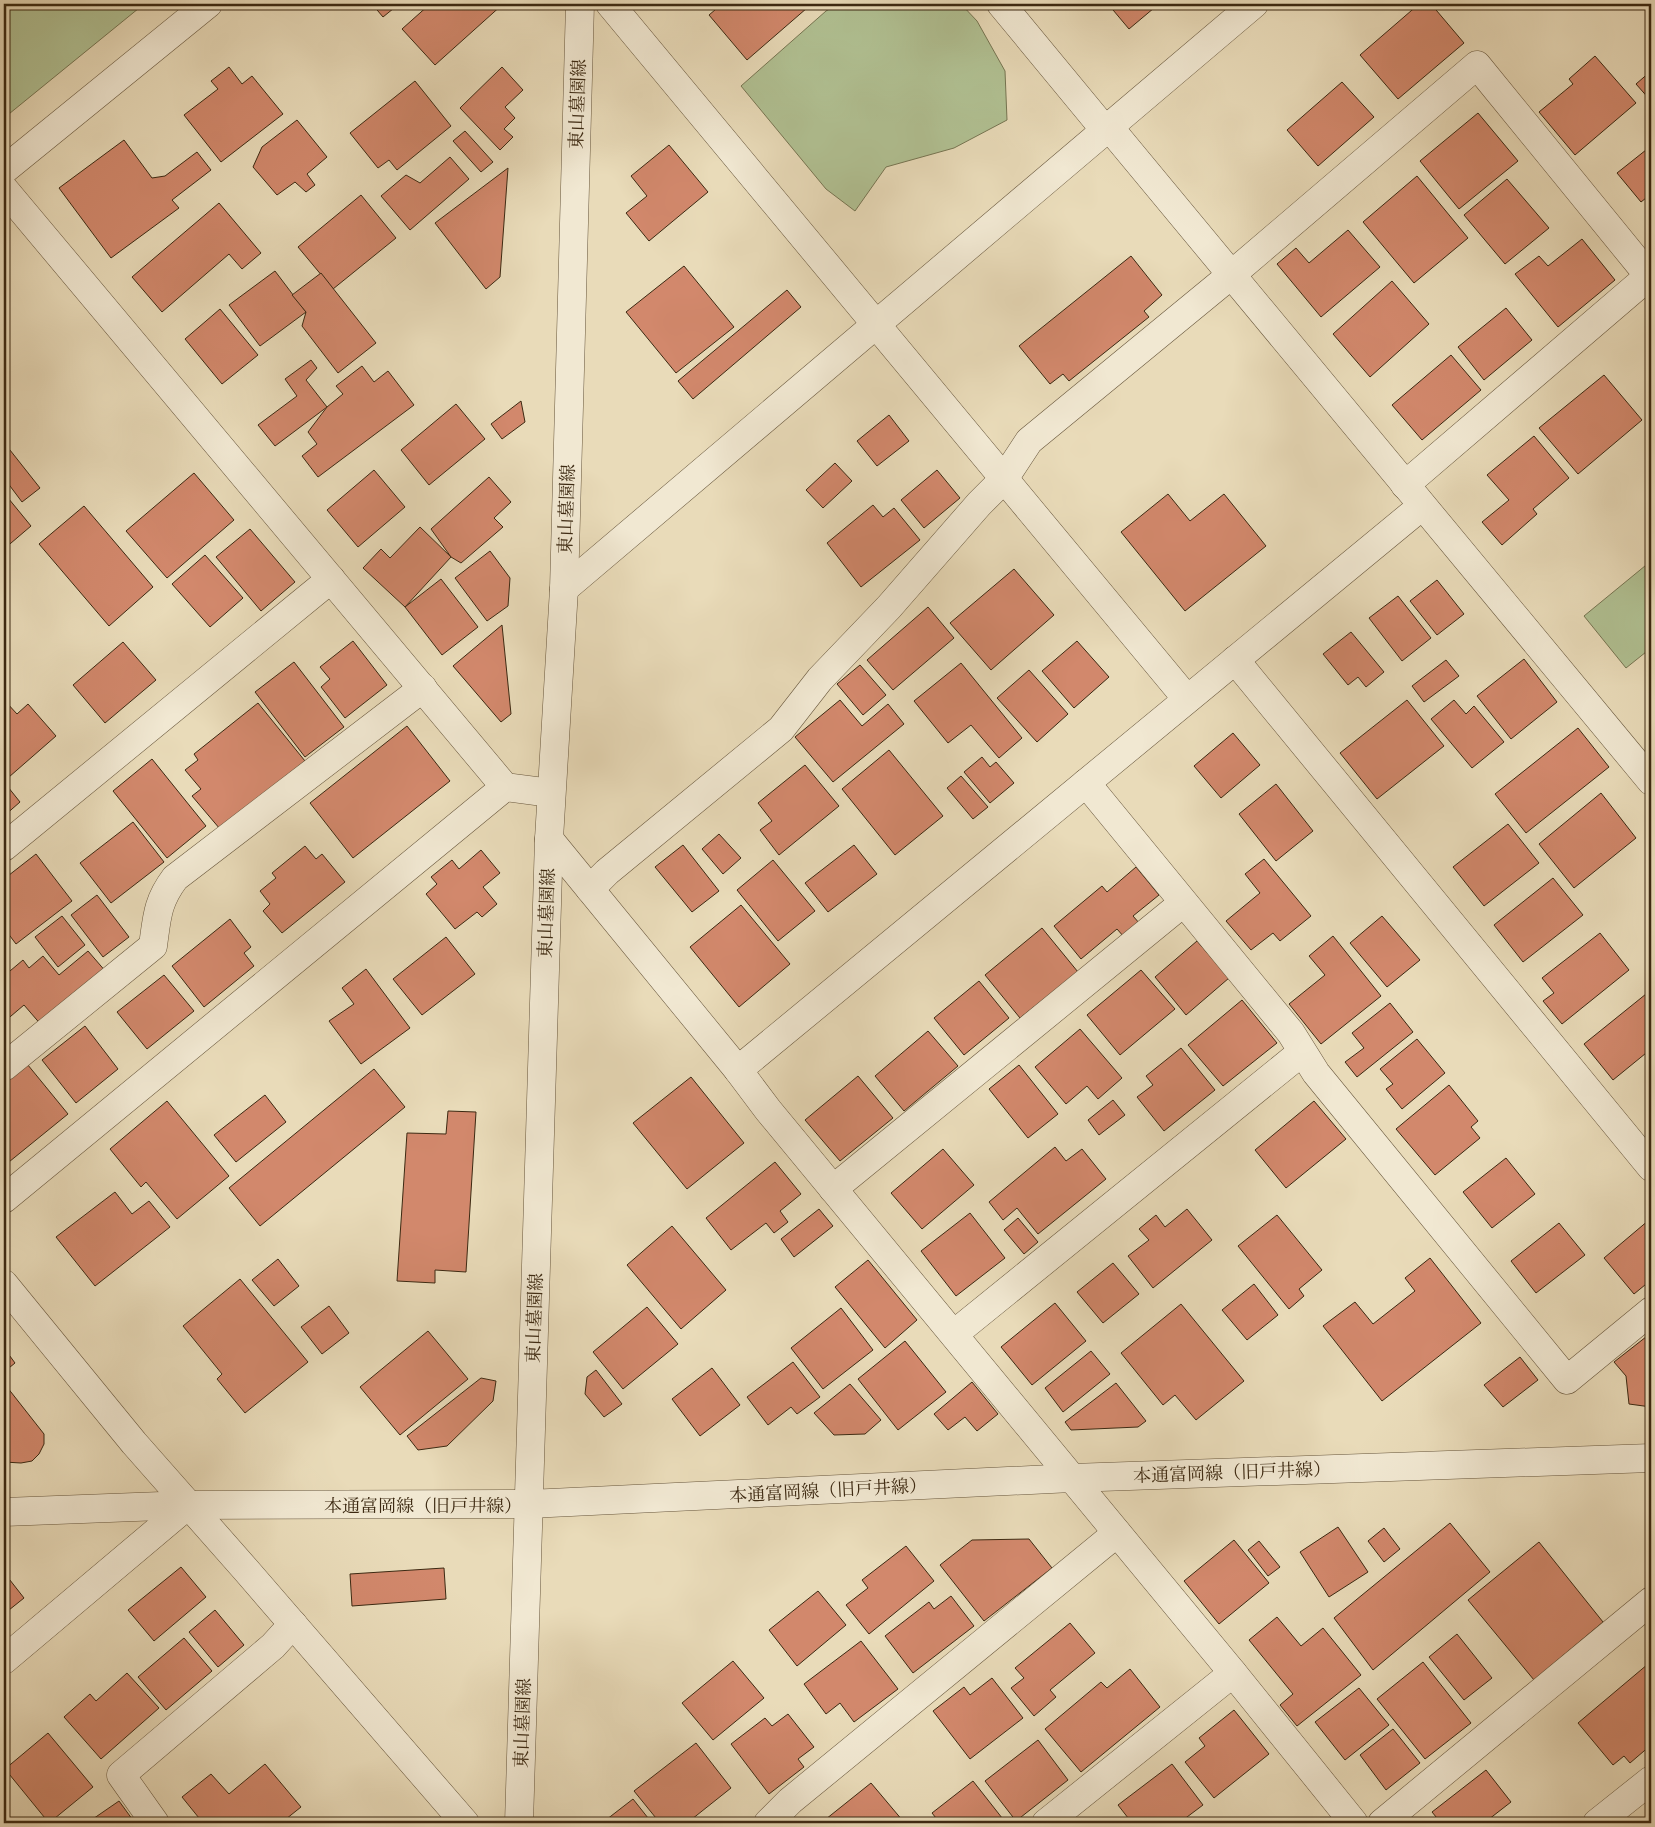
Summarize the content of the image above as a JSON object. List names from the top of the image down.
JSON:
{
  "streets": {
    "street": ["東山墓園線", "本通富岡線（旧戸井線）"]
  },
  "crossings": [
    ["東山墓園線", "本通富岡線（旧戸井線）"]
  ]
}
